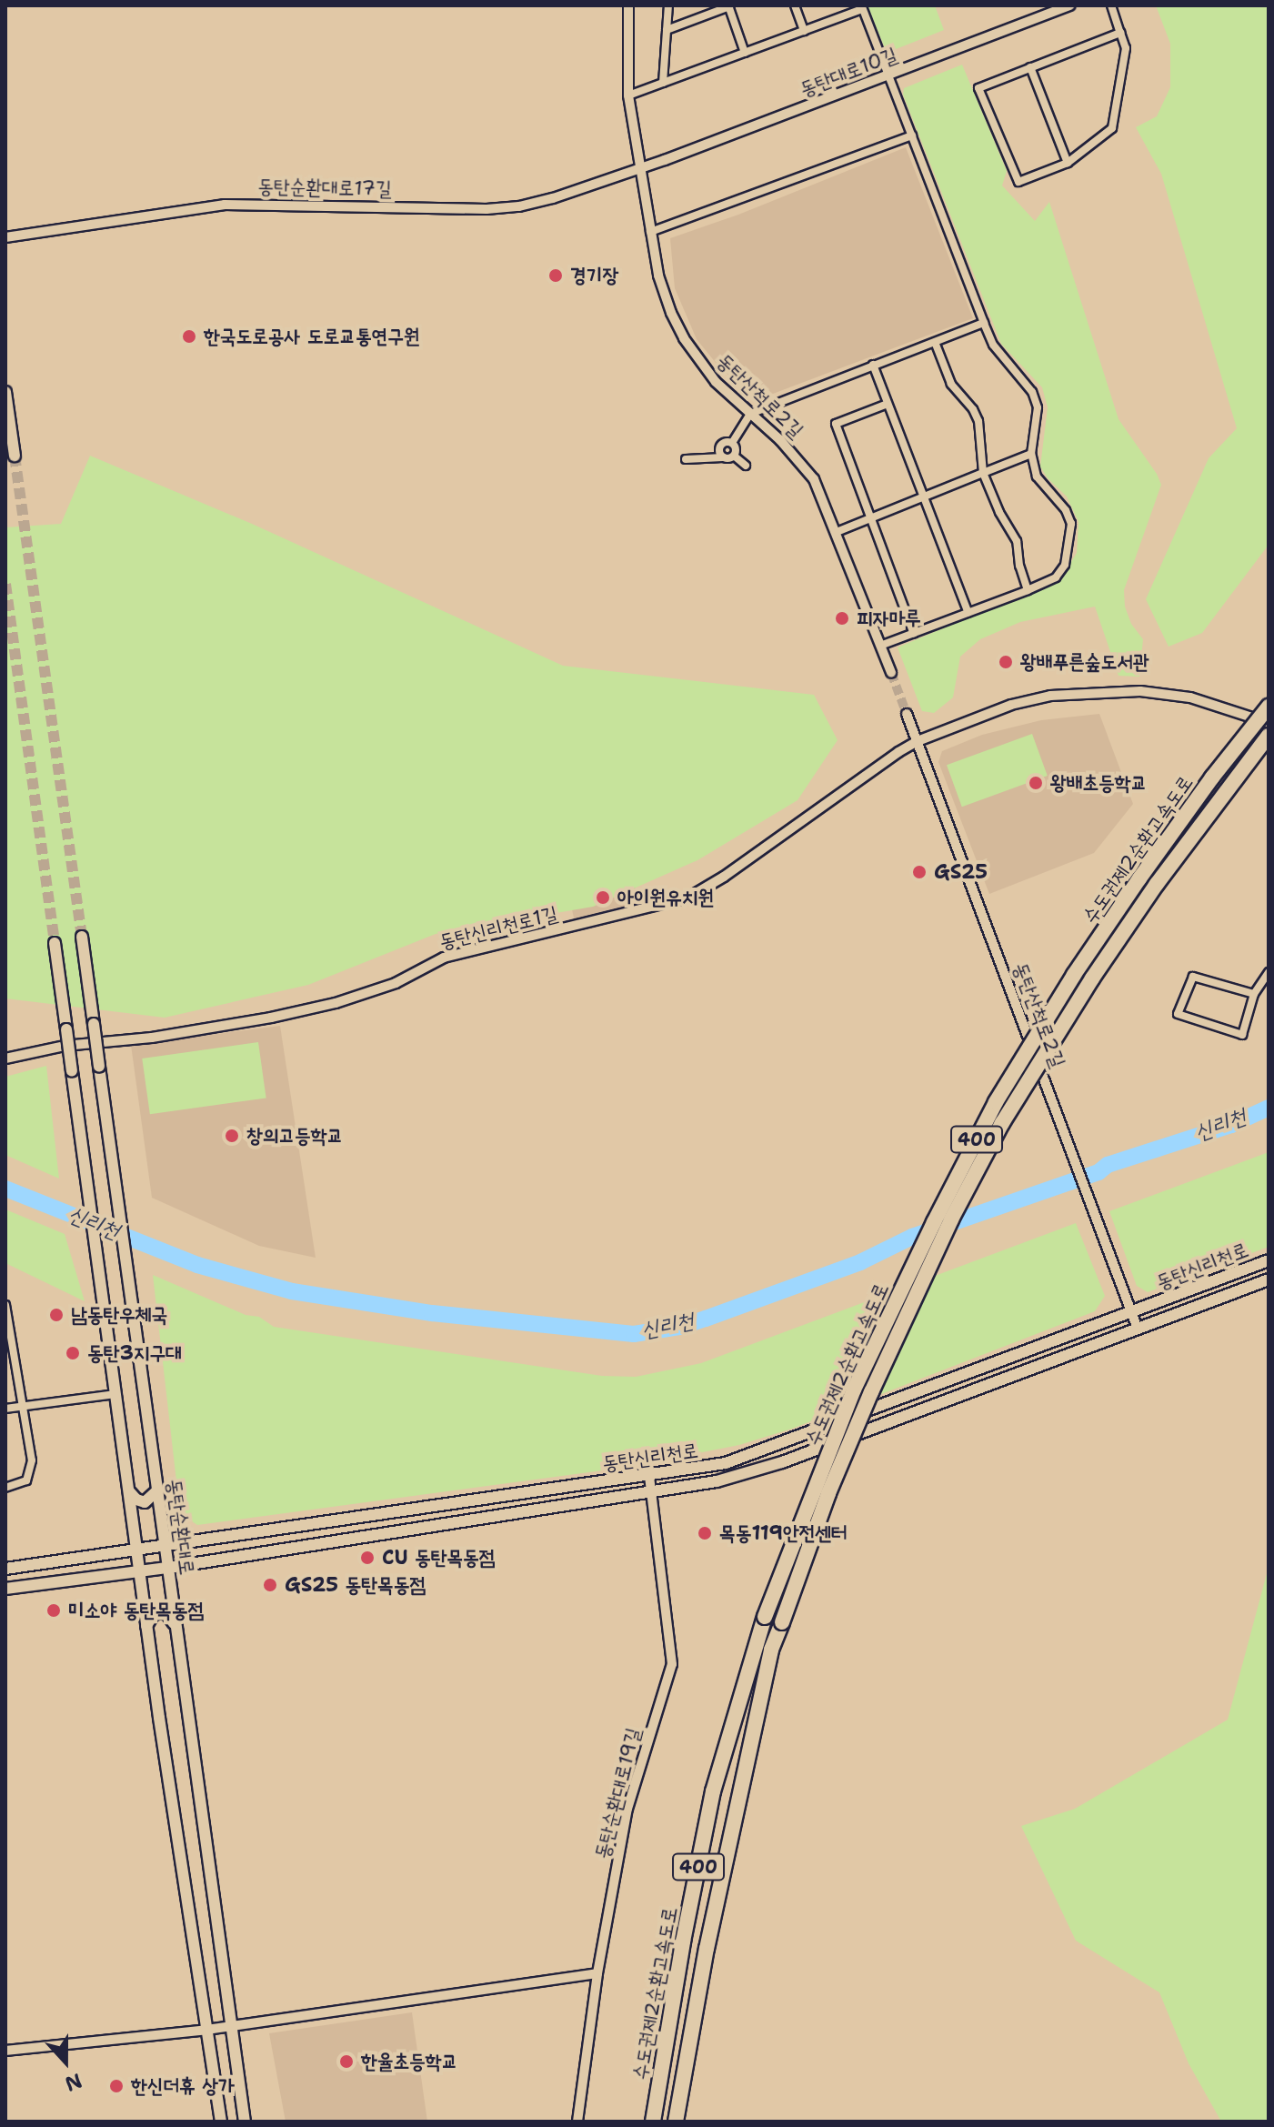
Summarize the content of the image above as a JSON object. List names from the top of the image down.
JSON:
{
  "streets": {
    "highway": ["수도권제2순환고속도로", "400"],
    "main road": ["동탄신리천로", "동탄순환대로"],
    "street": [
      "동탄대로10길",
      "동탄순환대로17길",
      "동탄산척로2길",
      "동탄신리천로1길",
      "동탄순환대로19길"
    ]
  },
  "crossings": [
    ["동탄대로10길", "동탄순환대로17길"],
    ["동탄대로10길", "동탄산척로2길"],
    ["동탄순환대로17길", "동탄산척로2길"],
    ["동탄산척로2길", "동탄신리천로1길"],
    ["동탄산척로2길", "동탄신리천로"],
    ["동탄신리천로", "동탄순환대로"],
    ["동탄신리천로", "동탄순환대로19길"]
  ],
  "water": ["신리천"],
  "places": [
    "경기장",
    "한국도로공사 도로교통연구원",
    "피자마루",
    "왕배푸른숲도서관",
    "왕배초등학교",
    "GS25",
    "아이원유치원",
    "창의고등학교",
    "남동탄우체국",
    "동탄3지구대",
    "목동119안전센터",
    "CU 동탄목동점",
    "GS25 동탄목동점",
    "미소야 동탄목동점",
    "한율초등학교",
    "한신더휴 상가"
  ],
  "north": "bottom"
}
